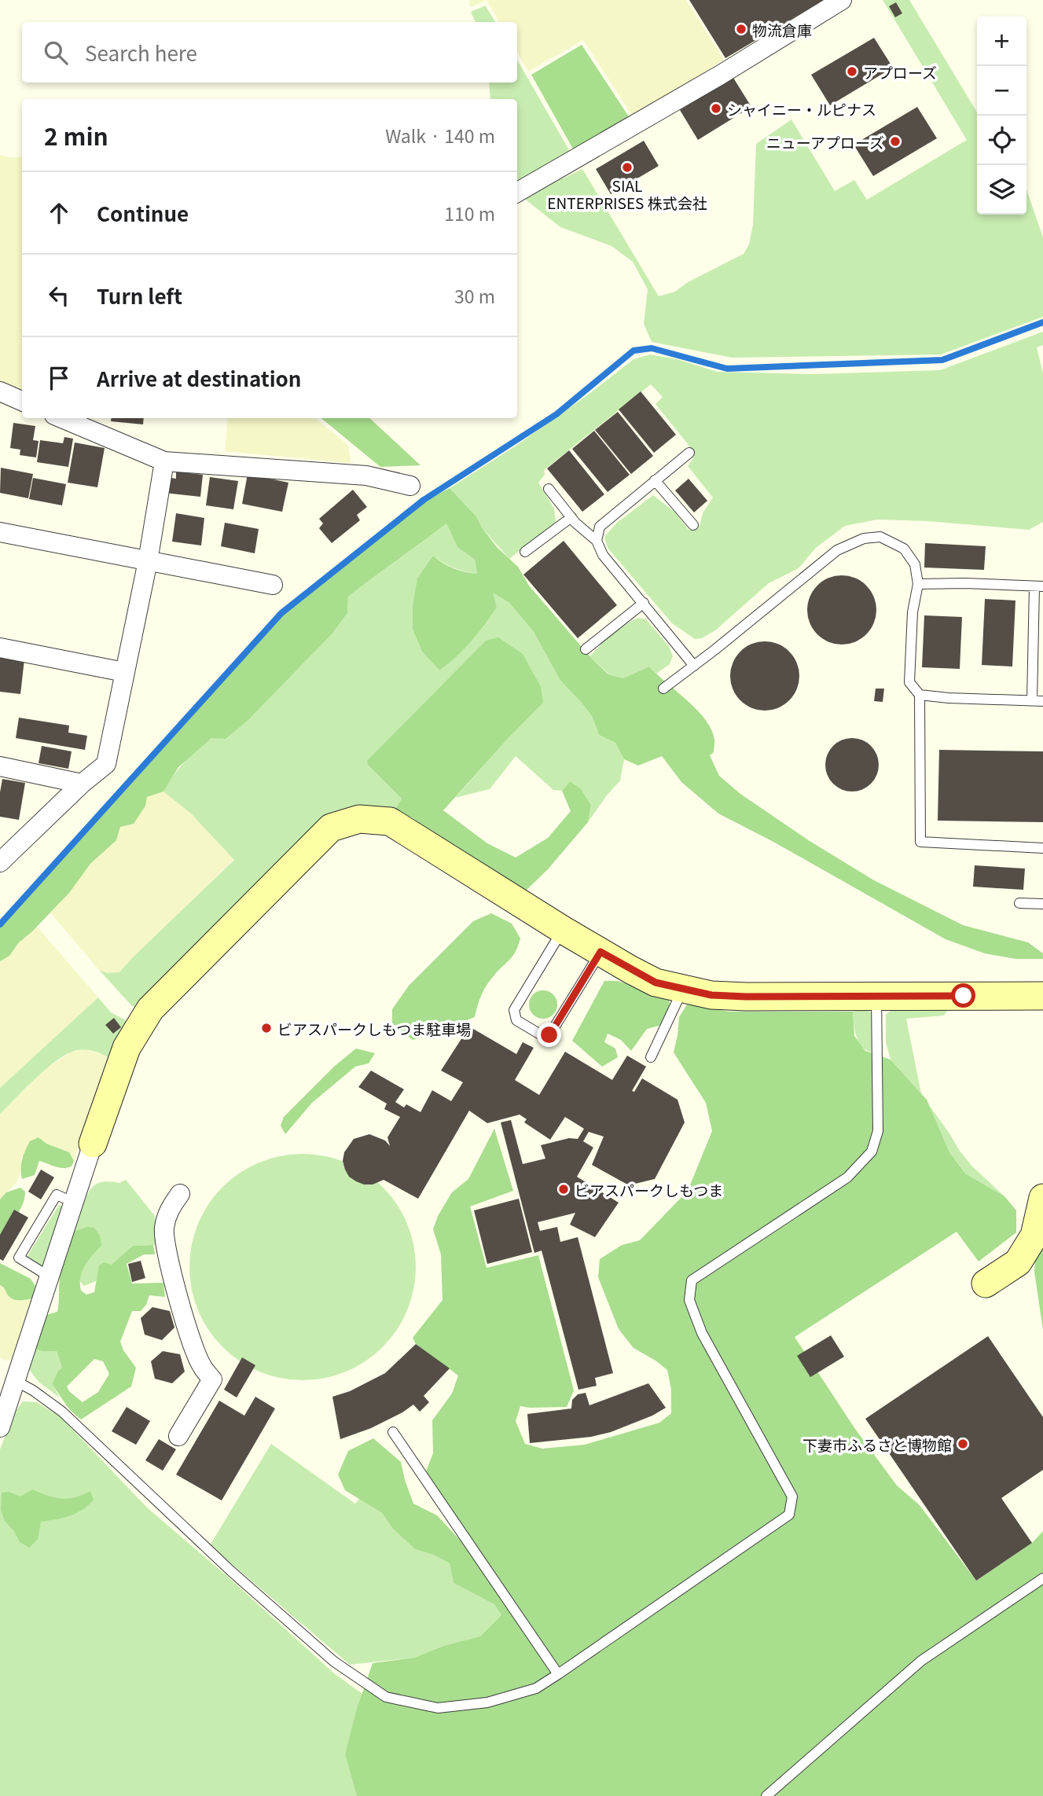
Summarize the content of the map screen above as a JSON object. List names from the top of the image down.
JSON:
{
  "places": [
    "物流倉庫",
    "アプローズ",
    "シャイニー・ルピナス",
    "ニューアプローズ",
    "SIAL ENTERPRISES 株式会社",
    "ビアスパークしもつま駐車場",
    "ビアスパークしもつま",
    "下妻市ふるさと博物館"
  ],
  "page": {
    "map_buttons": ["+", "−"],
    "search": "Search here",
    "heading": ["2 min", "Walk · 140 m"],
    "list": [
      ["Continue", "110 m"],
      ["Turn left", "30 m"],
      "Arrive at destination"
    ]
  }
}
